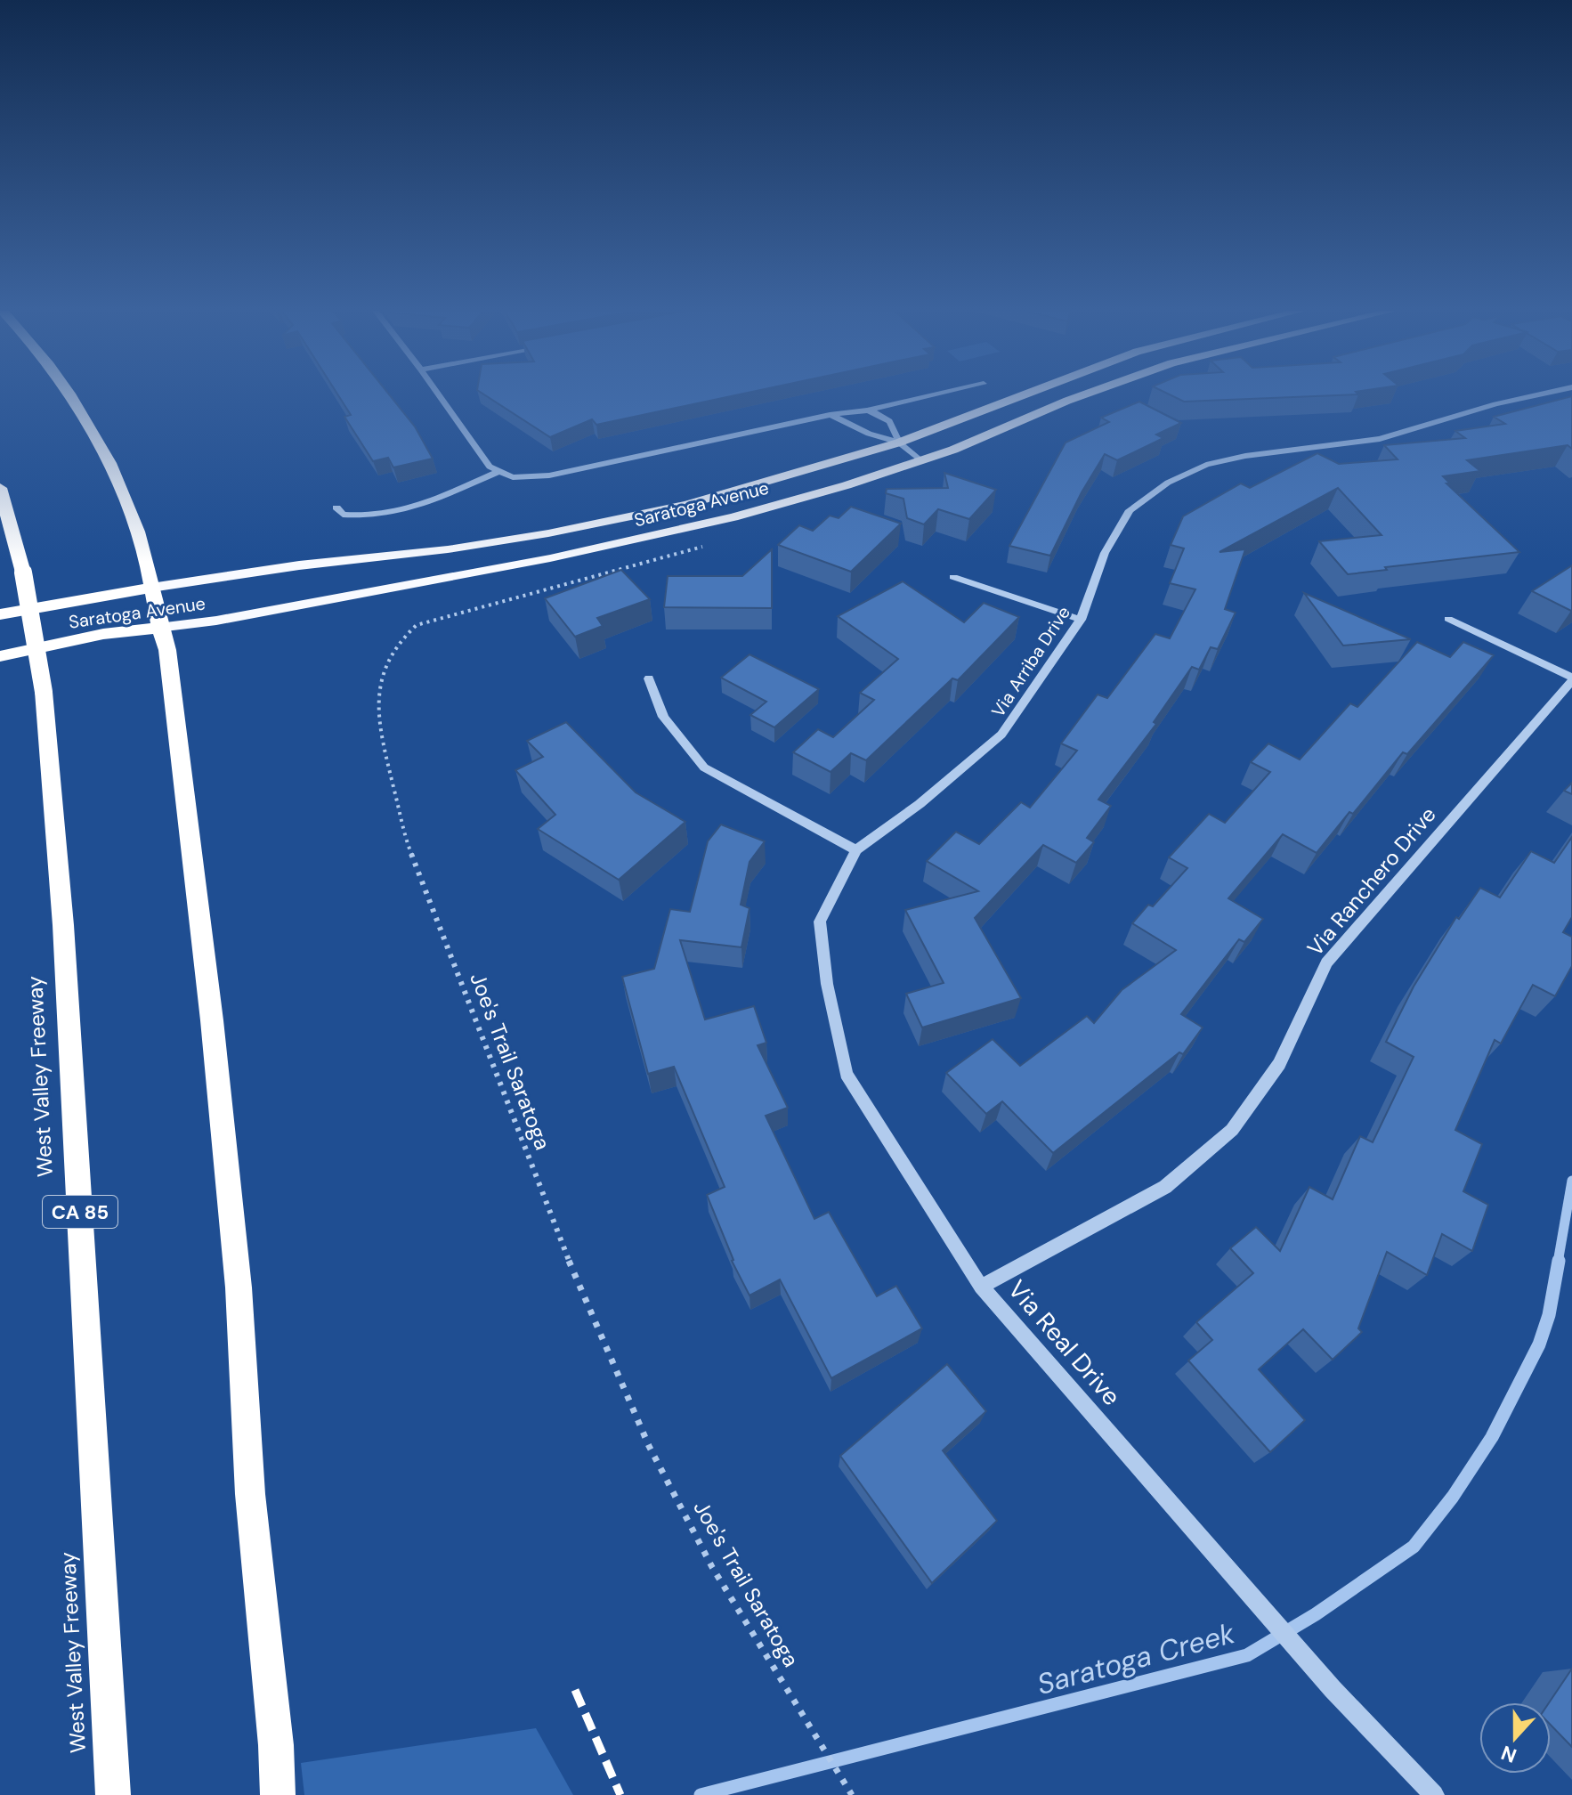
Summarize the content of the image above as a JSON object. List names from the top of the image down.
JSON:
{
  "streets": {
    "highway": ["Saratoga Avenue", "West Valley Freeway", "CA 85"],
    "street": ["Via Arriba Drive", "Via Ranchero Drive", "Via Real Drive"],
    "path": ["Joe's Trail Saratoga"]
  },
  "crossings": [
    ["Via Arriba Drive", "Via Real Drive"],
    ["Via Ranchero Drive", "Via Real Drive"]
  ],
  "water": ["Saratoga Creek"],
  "north": "bottom"
}
